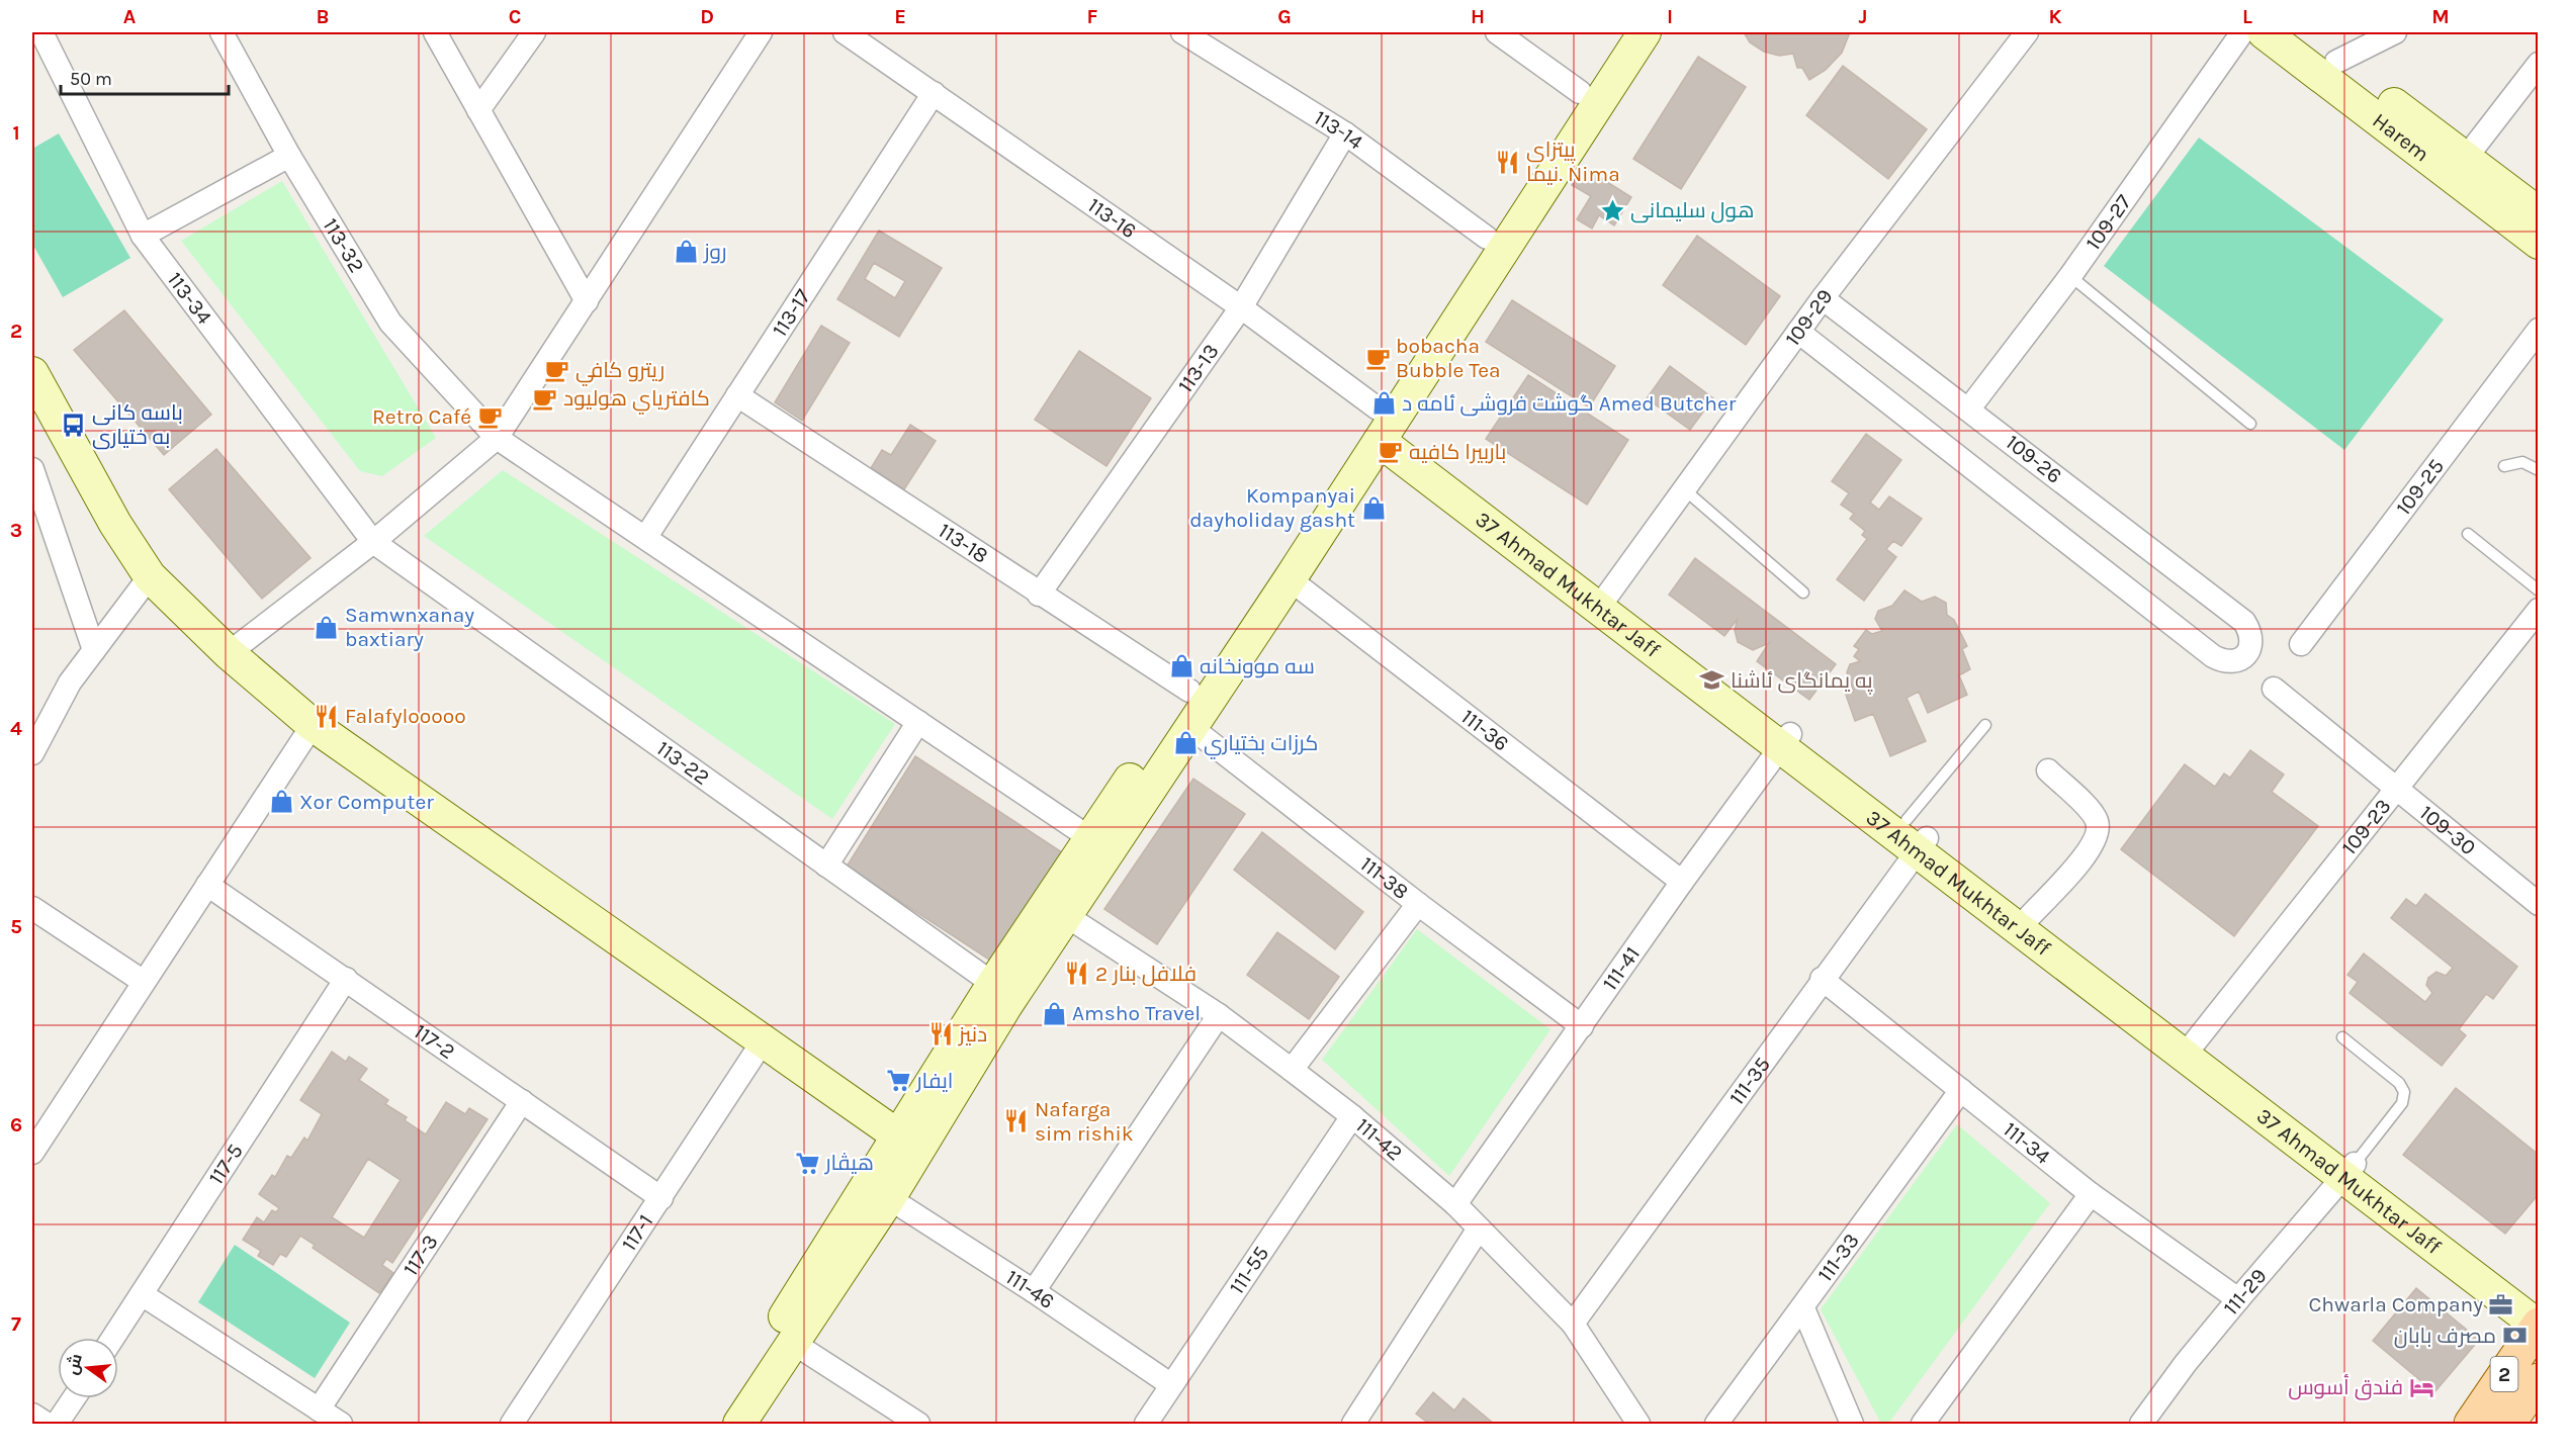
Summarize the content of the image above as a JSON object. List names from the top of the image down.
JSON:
{
  "streets": {
    "main road": ["2"],
    "street": [
      "113-14",
      "Harem",
      "113-16",
      "109-27",
      "113-32",
      "113-34",
      "113-17",
      "109-29",
      "113-13",
      "109-26",
      "109-25",
      "113-18",
      "37 Ahmad Mukhtar Jaff",
      "111-36",
      "113-22",
      "109-23",
      "109-30",
      "111-38",
      "111-41",
      "117-2",
      "111-35",
      "111-42",
      "111-34",
      "117-5",
      "117-1",
      "117-3",
      "111-33",
      "111-55",
      "111-46",
      "111-29"
    ]
  },
  "crossings": [
    ["113-14", "113-13"],
    ["113-16", "113-17"],
    ["113-16", "113-13"],
    ["113-16", "37 Ahmad Mukhtar Jaff"],
    ["109-27", "109-26"],
    ["113-34", "113-22"],
    ["113-17", "113-18"],
    ["109-29", "109-26"],
    ["109-29", "37 Ahmad Mukhtar Jaff"],
    ["113-13", "113-18"],
    ["37 Ahmad Mukhtar Jaff", "109-23"],
    ["37 Ahmad Mukhtar Jaff", "111-41"],
    ["37 Ahmad Mukhtar Jaff", "111-35"],
    ["37 Ahmad Mukhtar Jaff", "111-29"],
    ["37 Ahmad Mukhtar Jaff", "2"],
    ["111-36", "111-41"],
    ["109-23", "109-30"],
    ["111-38", "111-41"],
    ["111-41", "111-42"],
    ["117-2", "117-5"],
    ["117-2", "117-1"],
    ["117-2", "117-3"],
    ["111-35", "111-42"],
    ["111-35", "111-34"],
    ["111-42", "111-55"],
    ["111-34", "111-33"],
    ["111-34", "111-29"],
    ["111-55", "111-46"]
  ],
  "places": {
    "restaurant": [
      "پیتزای نیما. Nima",
      "Falafylooooo",
      "فلافل بنار 2",
      "دنيز",
      "Nafarga sim rishik"
    ],
    "place": ["هول سليمانى"],
    "shop": [
      "روز",
      "گوشت فروشی ئامه د Amed Butcher",
      "Kompanyai dayholiday gasht",
      "Samwnxanay baxtiary",
      "سه موونخانه",
      "كرزات بختياري",
      "Xor Computer",
      "Amsho Travel"
    ],
    "cafe": [
      "bobacha Bubble Tea",
      "ريترو كافي",
      "كافترياي هوليود",
      "Retro Café",
      "باربيرا كافيه"
    ],
    "bus stop": ["باسه كانى به ختيارى"],
    "school or university": ["په یمانگای ئاشنا"],
    "supermarket": ["ايفار", "هيڤار"],
    "office": ["Chwarla Company"],
    "bank": ["مصرف بابان"],
    "hotel": ["فندق أسوس"]
  },
  "scale_bar": "50 m",
  "north": "left",
  "grid": {
    "columns": [
      "A",
      "B",
      "C",
      "D",
      "E",
      "F",
      "G",
      "H",
      "I",
      "J",
      "K",
      "L",
      "M"
    ],
    "rows": [
      "1",
      "2",
      "3",
      "4",
      "5",
      "6",
      "7"
    ]
  }
}
